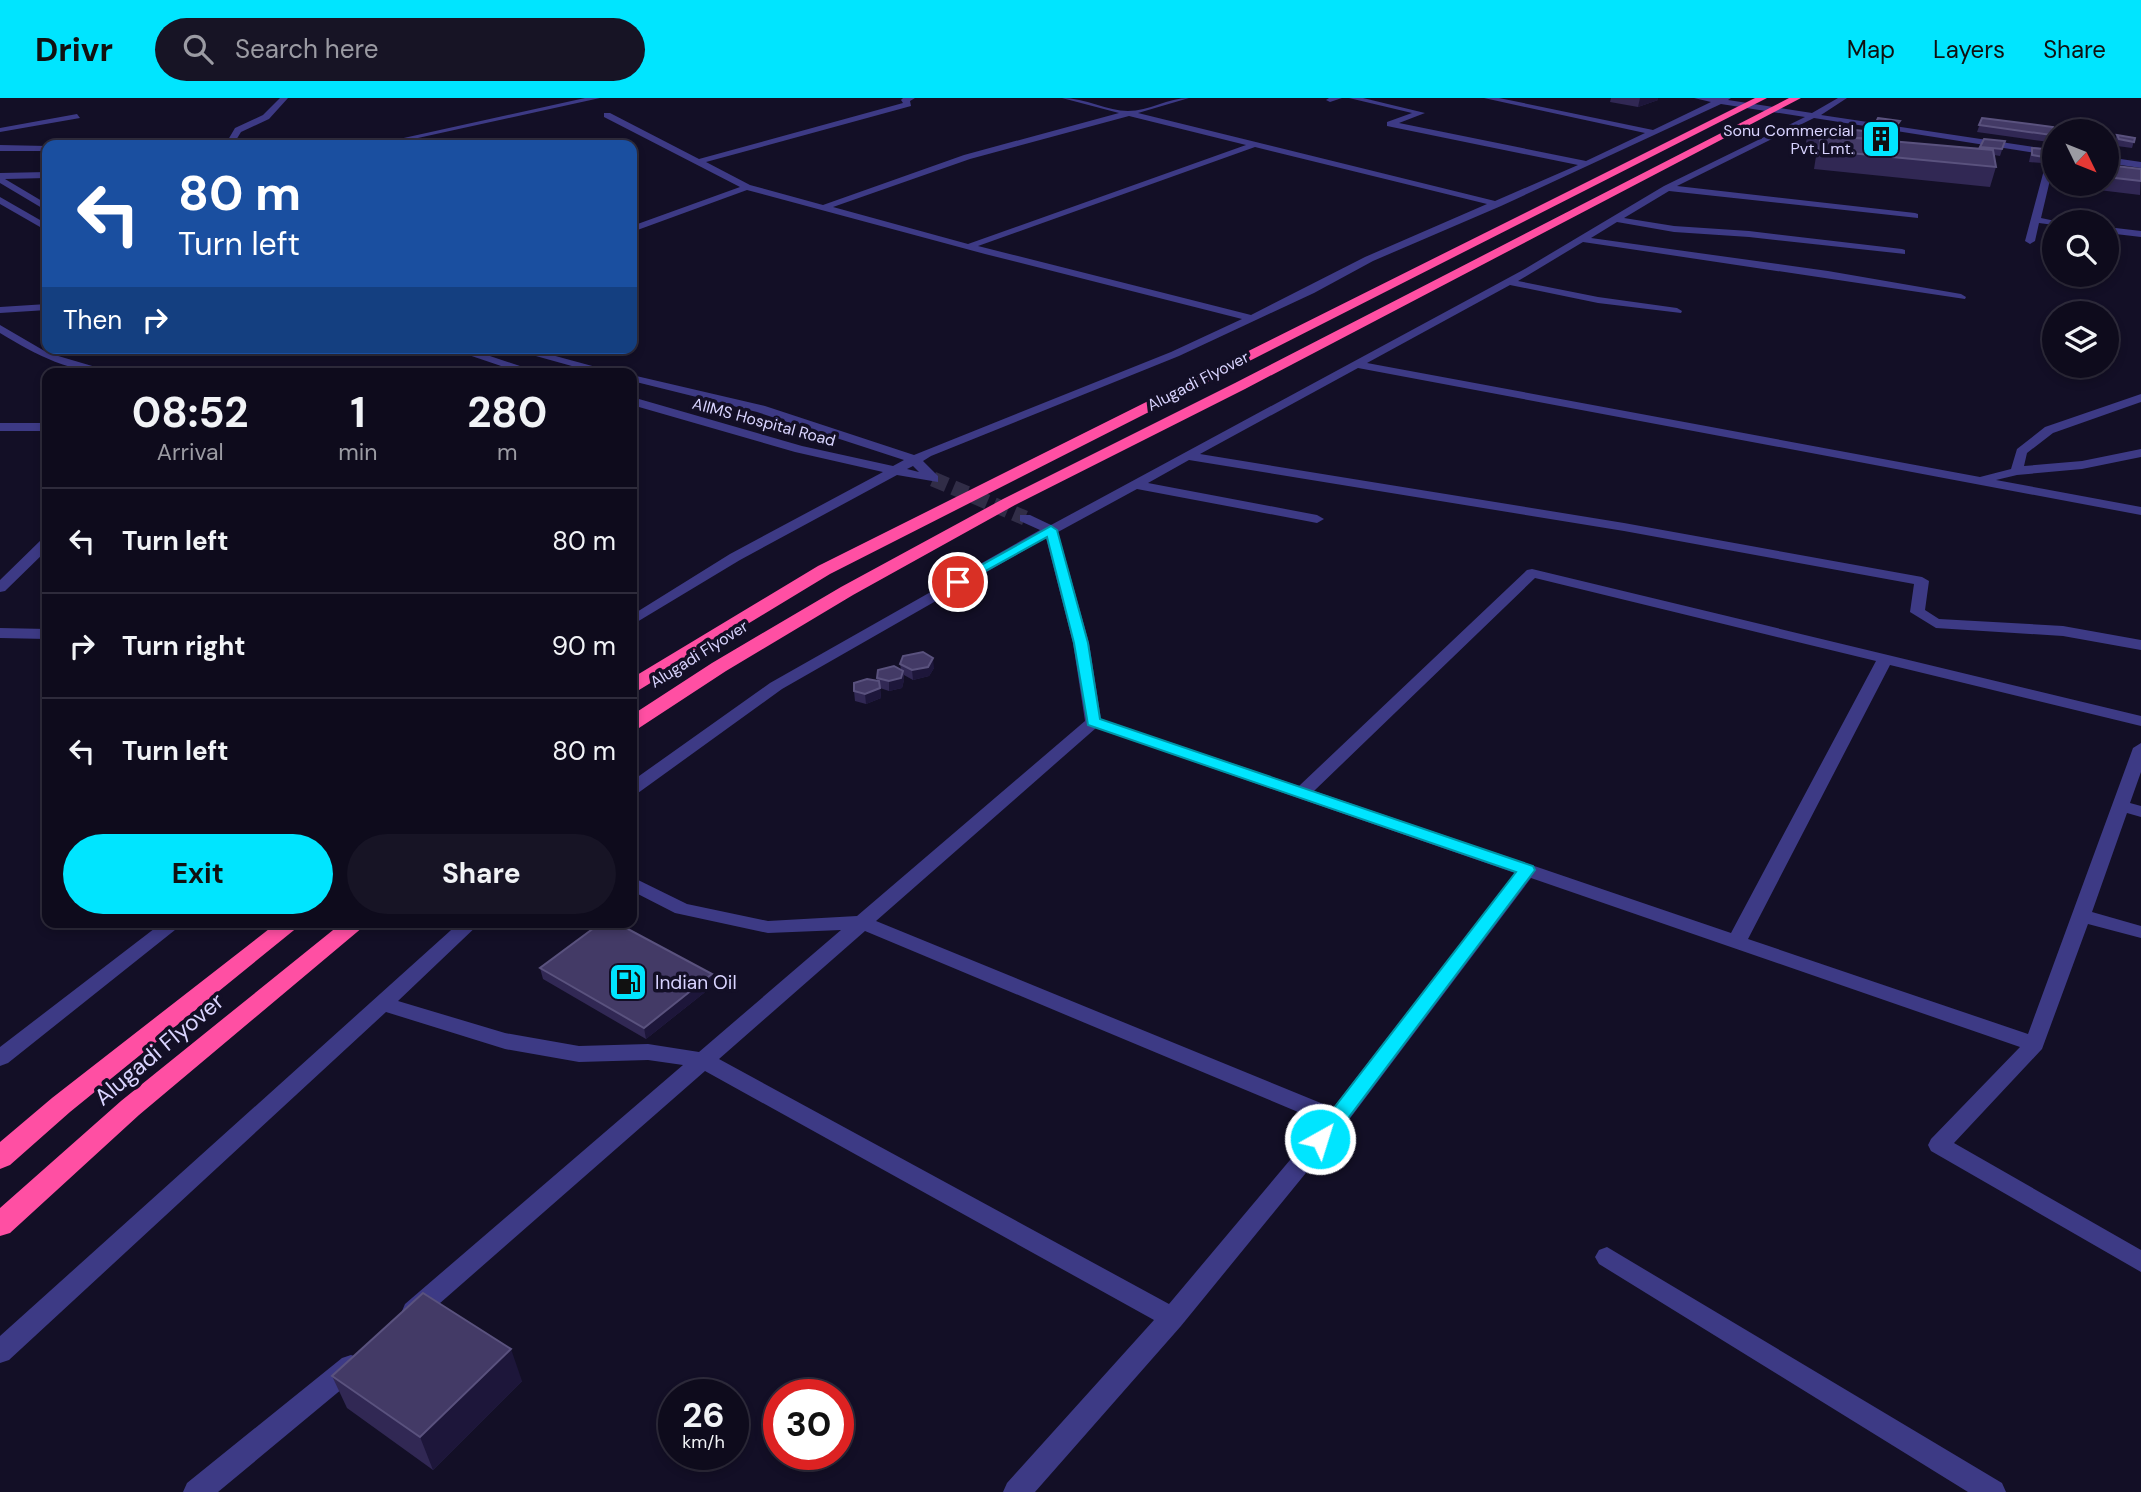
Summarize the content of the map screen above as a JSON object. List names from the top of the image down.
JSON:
{
  "streets": {
    "highway": ["Alugadi Flyover"],
    "street": ["AIIMS Hospital Road"]
  },
  "places": {
    "building": ["Sonu Commercial Pvt. Lmt."],
    "fuel station": ["Indian Oil"]
  },
  "north": "bottom right",
  "page": {
    "header": "Drivr",
    "search": "Search here",
    "nav": ["Map", "Layers", "Share"],
    "turn": ["80 m", "Turn left"],
    "then": "Then",
    "eta": [
      "08:52",
      "Arrival",
      "1",
      "min",
      "280",
      "m"
    ],
    "list": [
      {
        "name": "Turn left",
        "value": "80 m"
      },
      {
        "name": "Turn right",
        "value": "90 m"
      },
      {
        "name": "Turn left",
        "value": "80 m"
      }
    ],
    "buttons": ["Exit", "Share"],
    "speed": "26 km/h",
    "limit": "30"
  }
}
